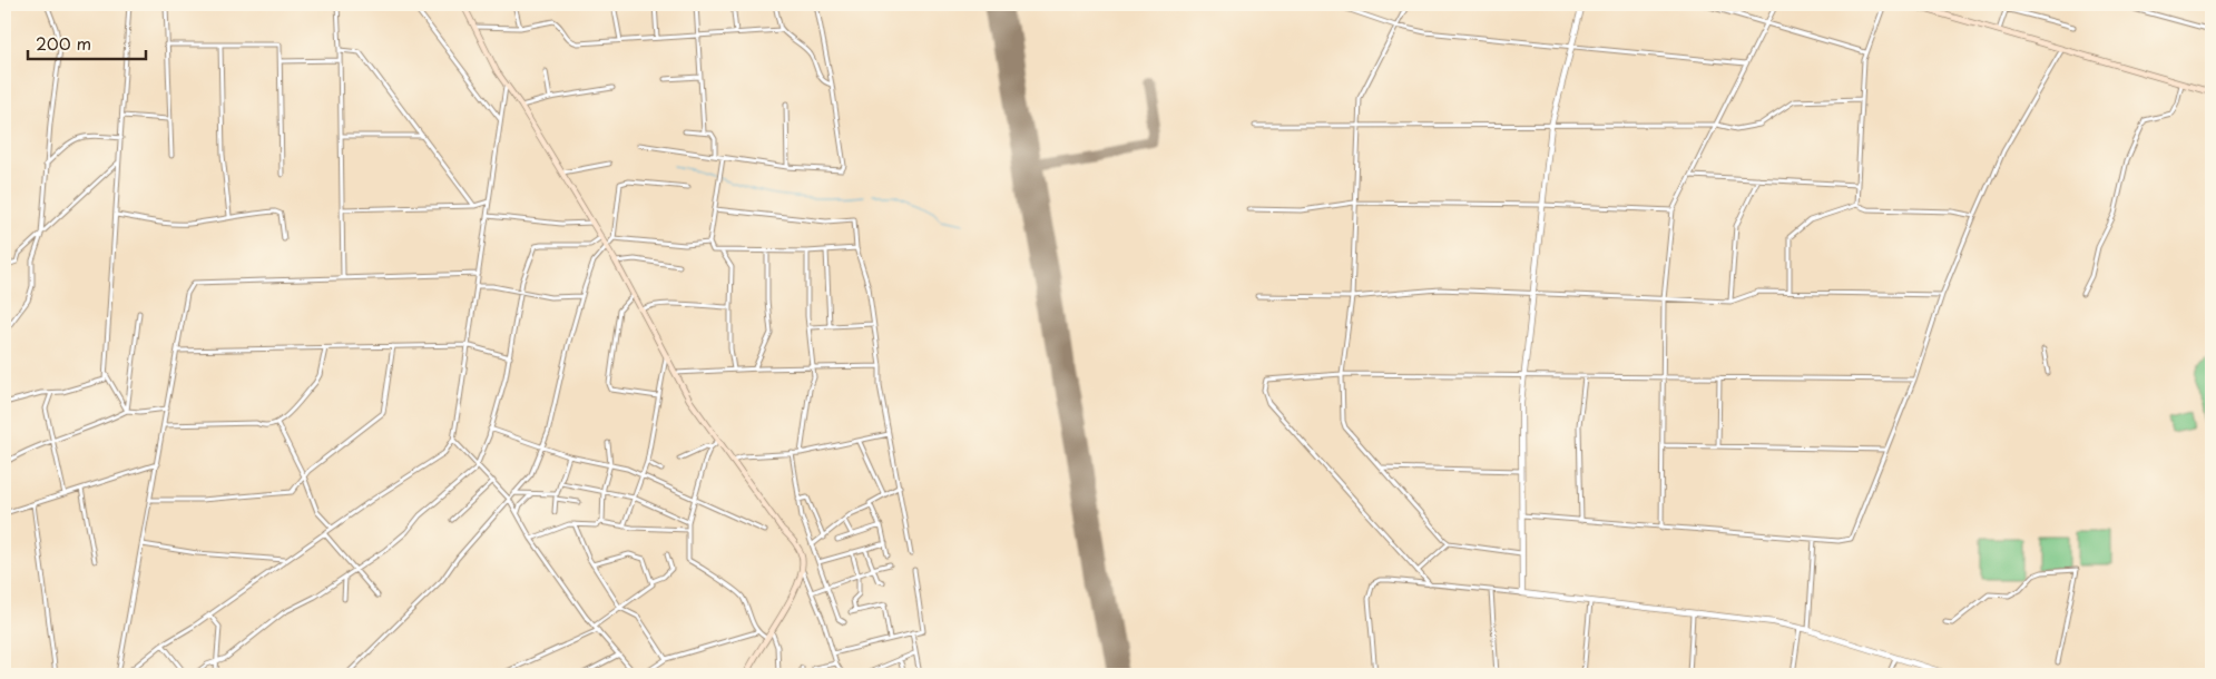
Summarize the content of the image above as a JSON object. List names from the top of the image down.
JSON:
{
  "scale_bar": "200 m"
}
